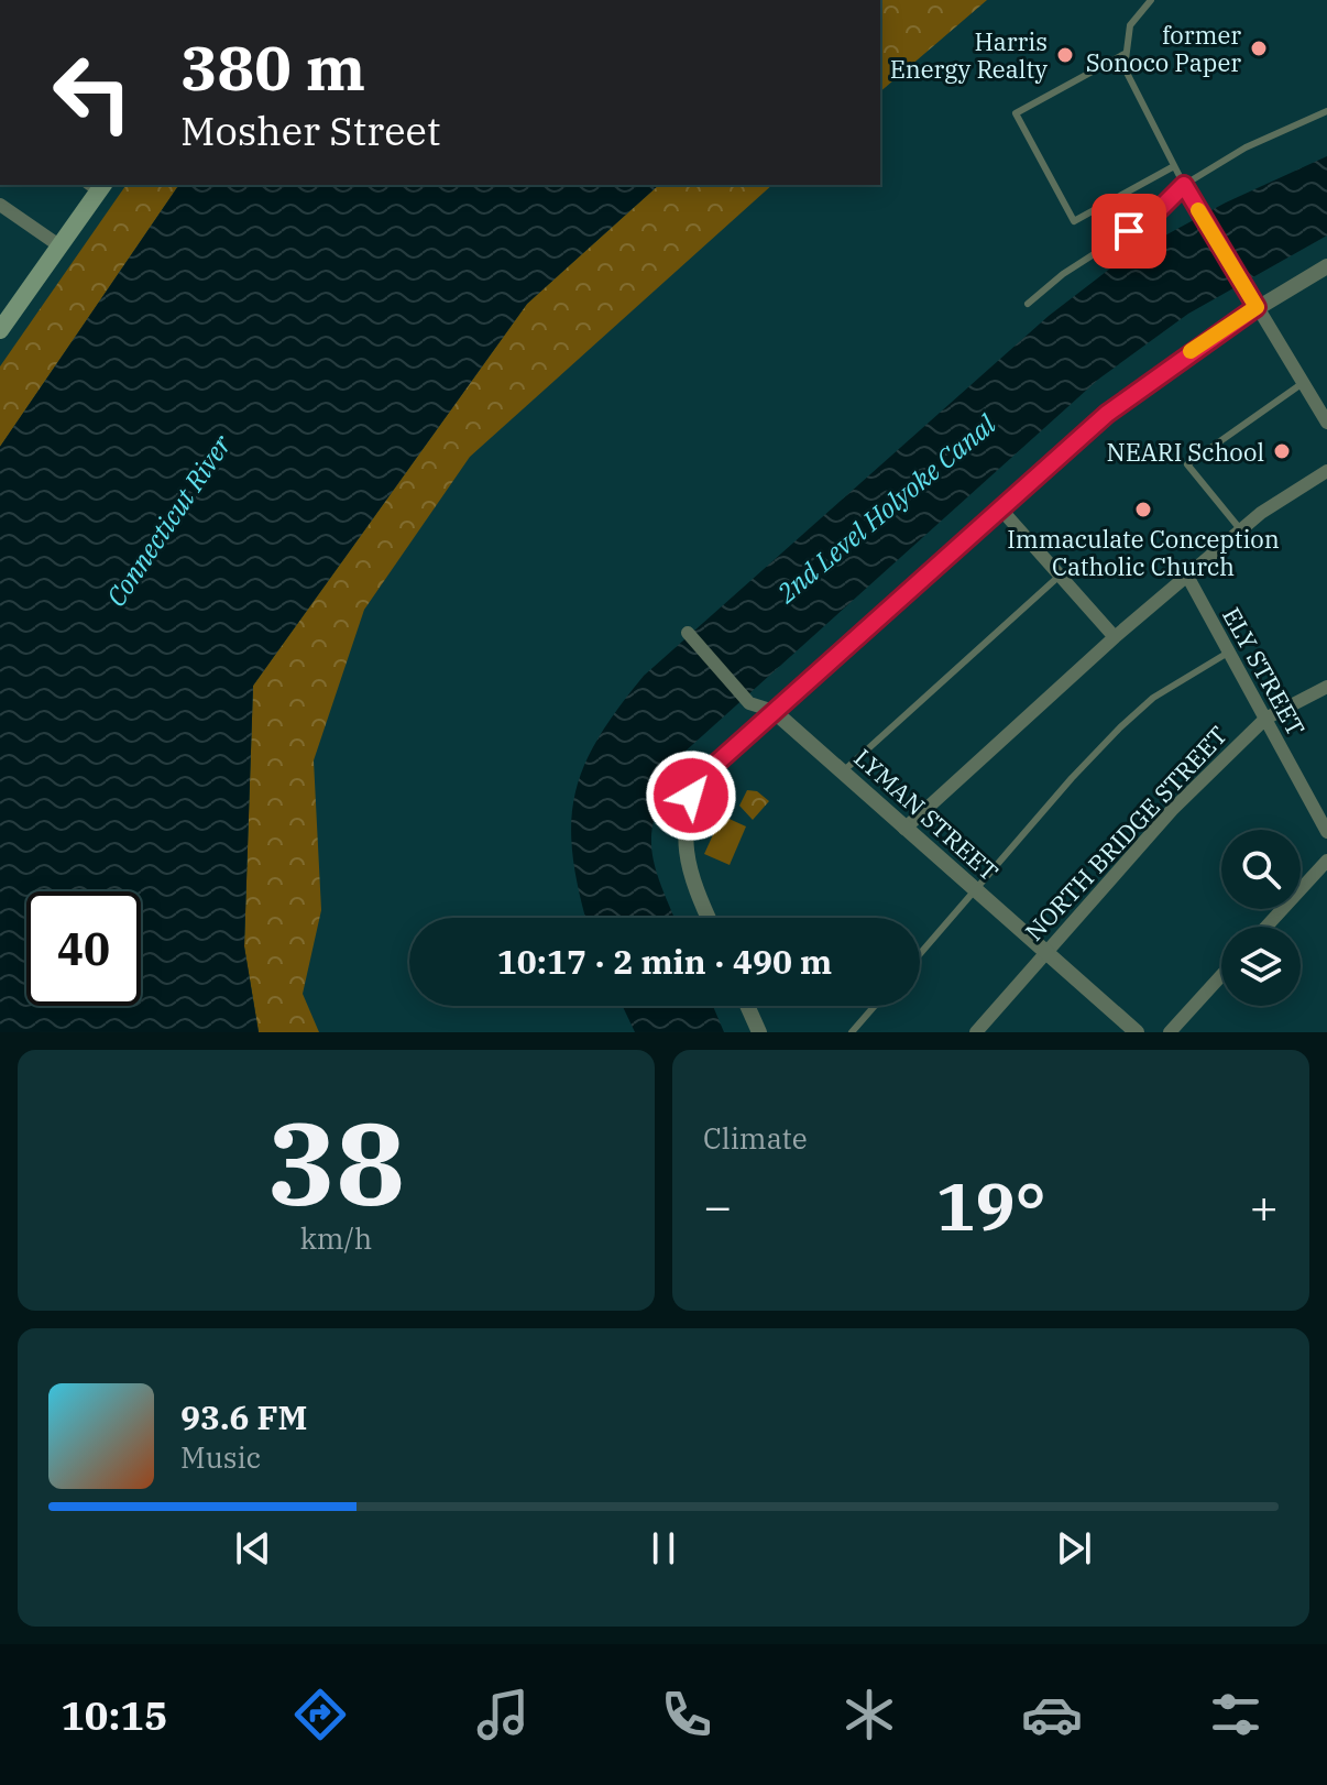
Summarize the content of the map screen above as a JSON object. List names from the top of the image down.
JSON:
{
  "streets": {
    "street": ["ELY STREET", "LYMAN STREET", "NORTH BRIDGE STREET"]
  },
  "crossings": [
    ["ELY STREET", "NORTH BRIDGE STREET"],
    ["LYMAN STREET", "NORTH BRIDGE STREET"]
  ],
  "water": ["2nd Level Holyoke Canal", "Connecticut River"],
  "places": [
    "former Sonoco Paper",
    "Harris Energy Realty",
    "NEARI School",
    "Immaculate Conception Catholic Church"
  ],
  "page": {
    "turn": ["380 m", "Mosher Street"],
    "limit": "40",
    "trip": "10:17 · 2 min · 490 m",
    "tile": [
      ["38", "km/h"],
      "Climate"
    ],
    "heat": ["−", "19°", "+"],
    "song": ["93.6 FM", "Music"],
    "tabs": "10:15"
  }
}
